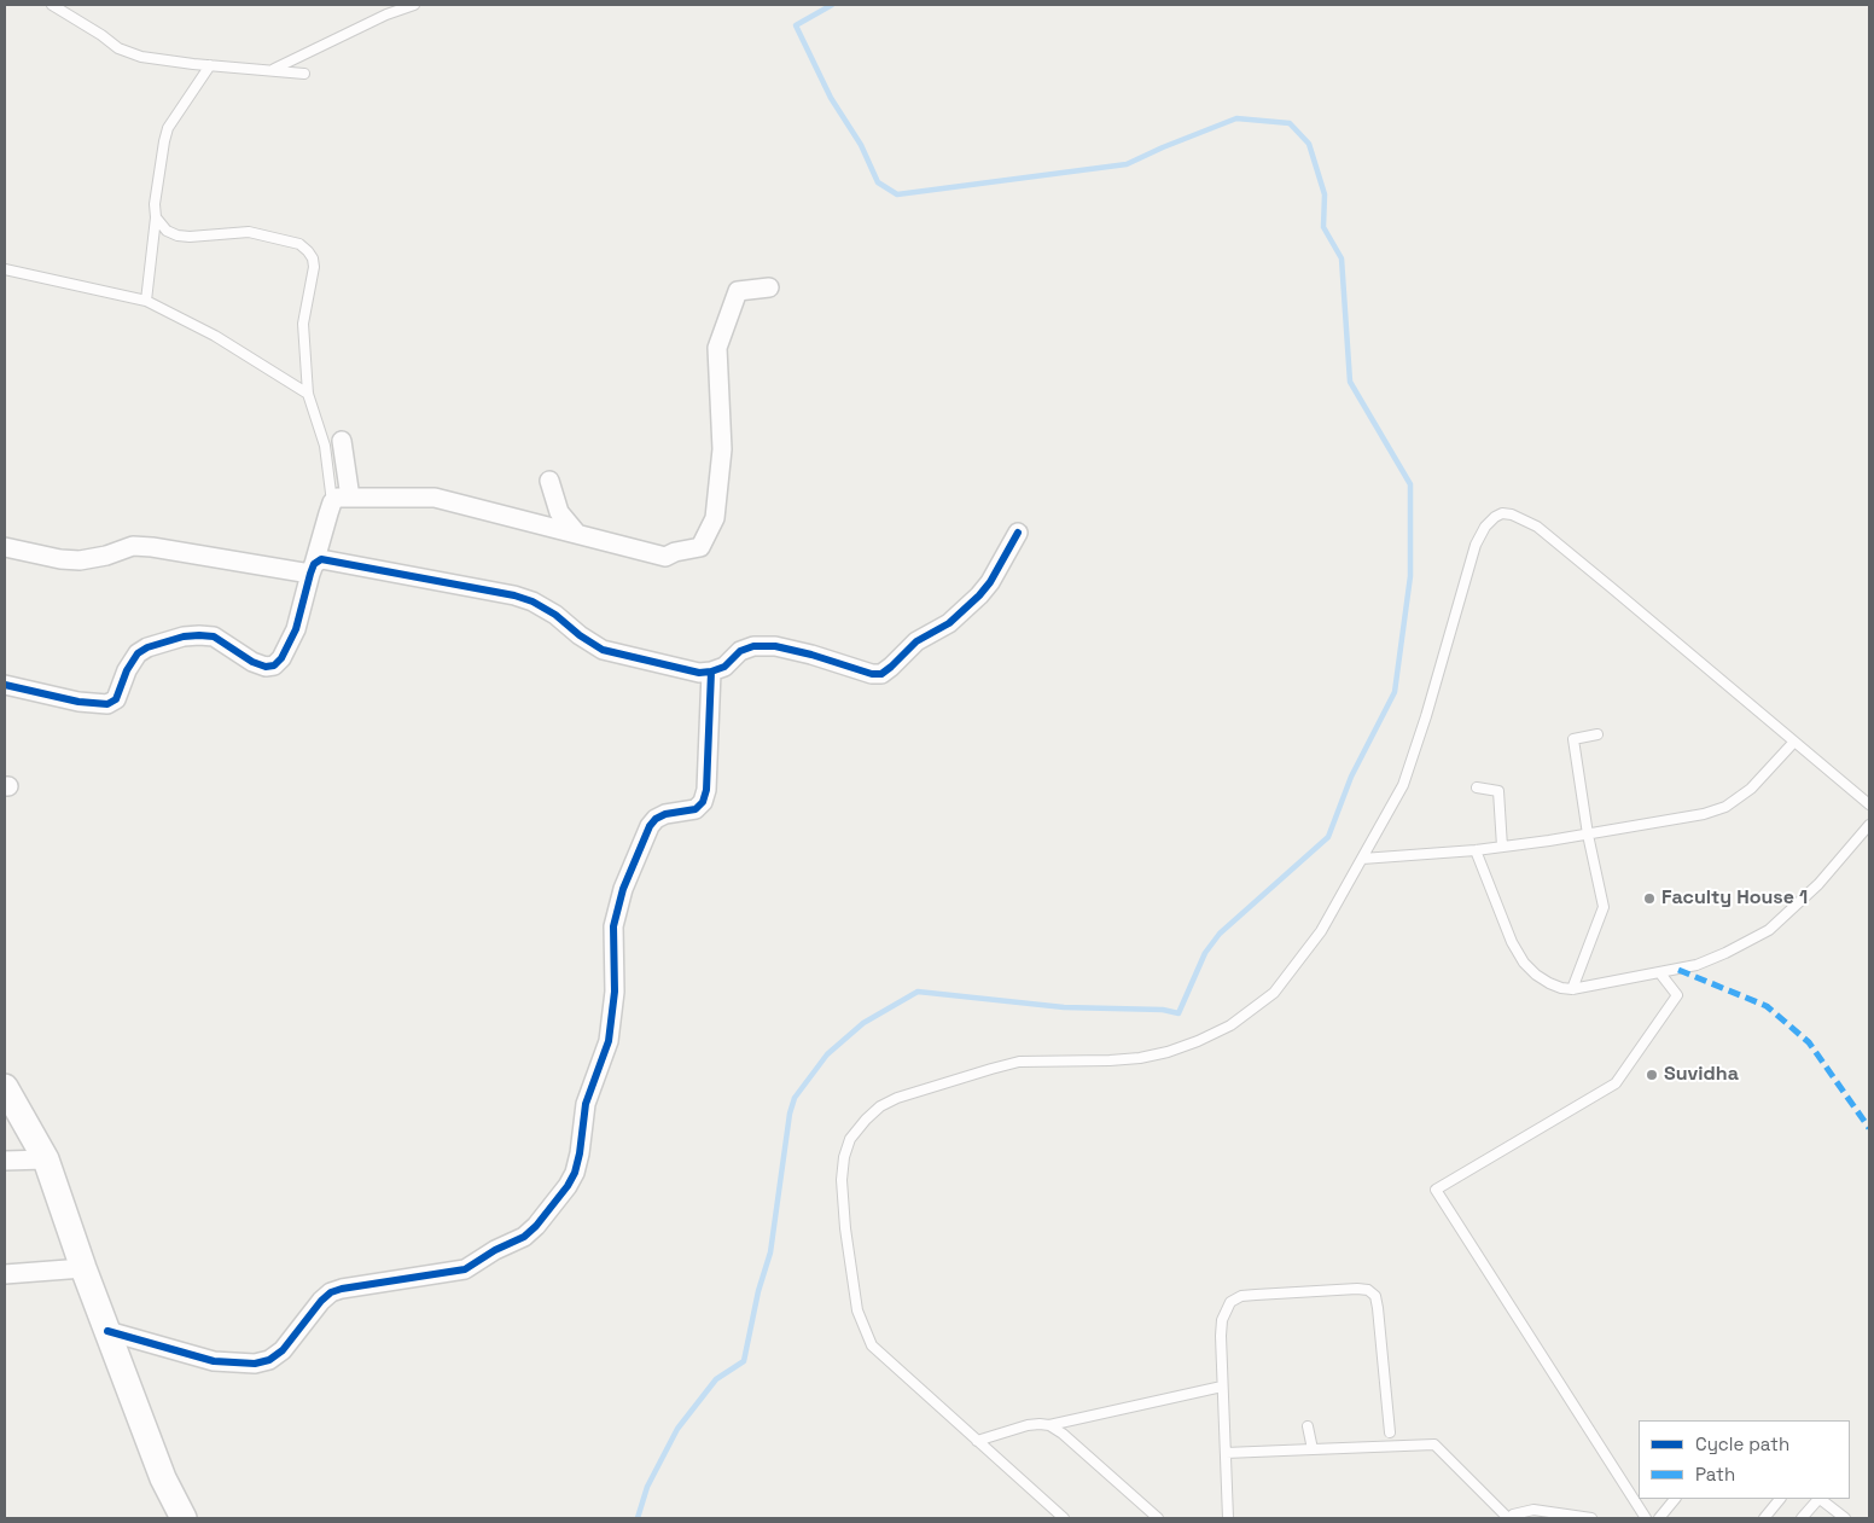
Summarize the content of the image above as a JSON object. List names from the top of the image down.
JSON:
{
  "places": ["Faculty House 1", "Suvidha"],
  "legend": ["Cycle path", "Path"]
}
